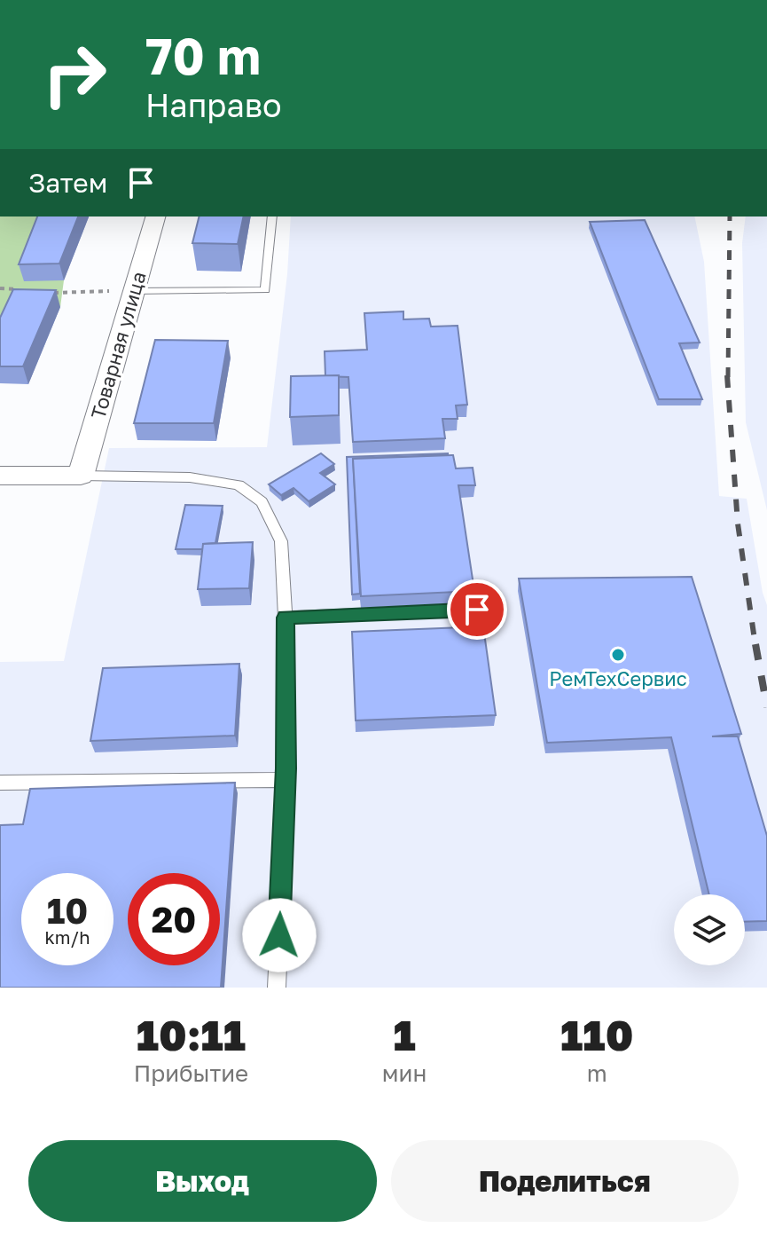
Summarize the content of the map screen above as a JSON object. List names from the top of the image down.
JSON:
{
  "streets": {
    "street": ["Товарная улица"]
  },
  "places": ["РемТехСервис"],
  "page": {
    "turn": ["70 m", "Направо"],
    "then": "Затем",
    "speed": "10 km/h",
    "limit": "20",
    "eta": [
      "10:11",
      "Прибытие",
      "1",
      "мин",
      "110",
      "m"
    ],
    "buttons": ["Выход", "Поделиться"]
  }
}
